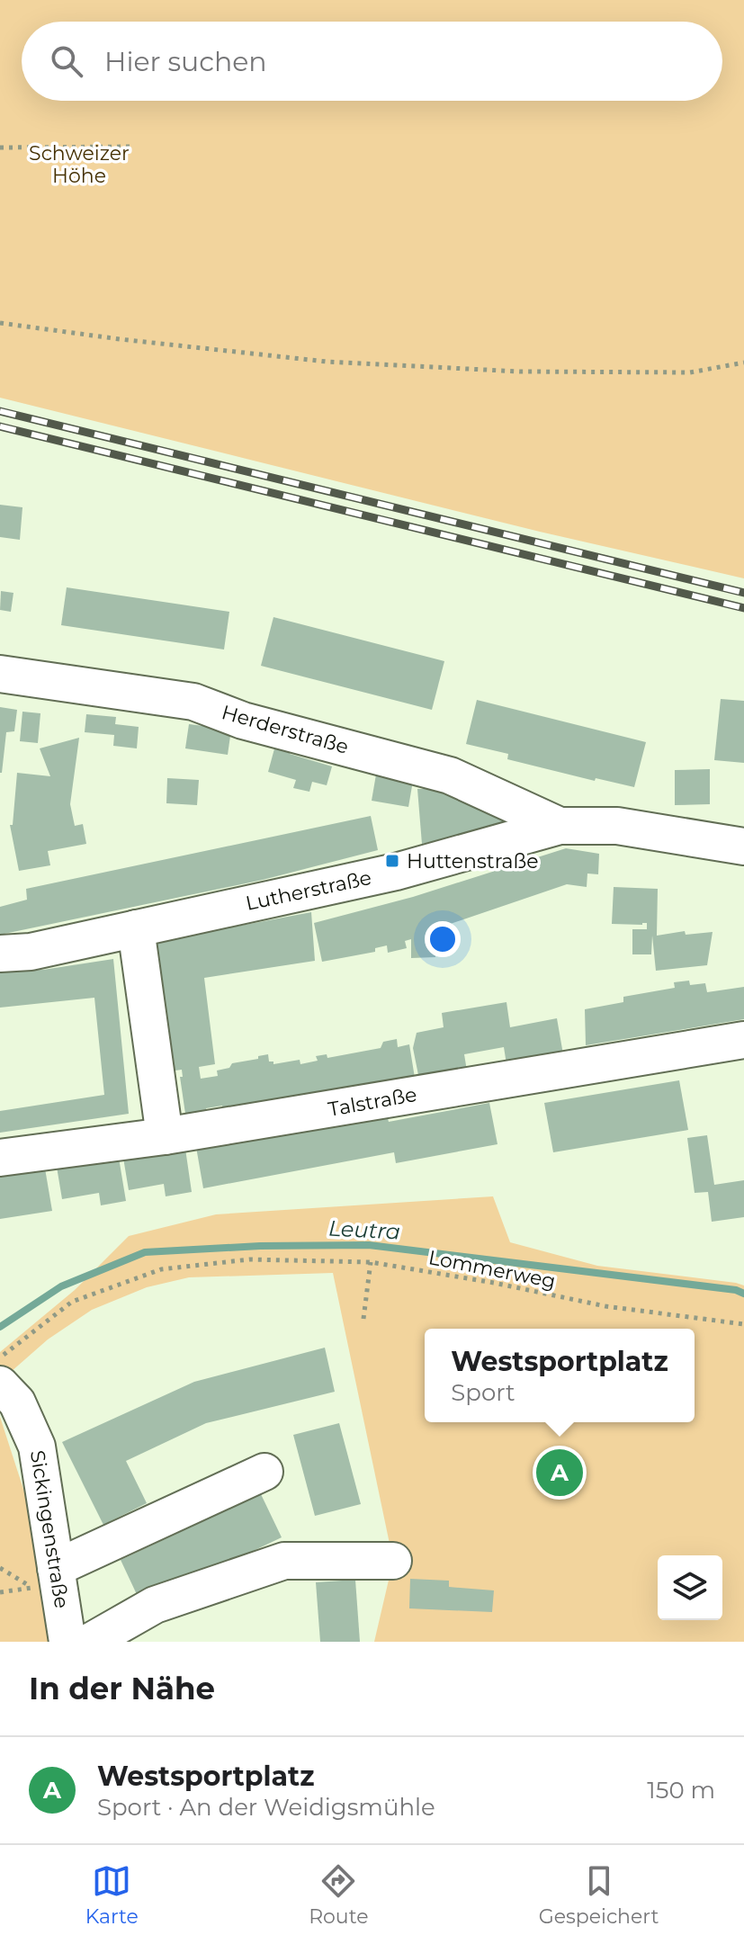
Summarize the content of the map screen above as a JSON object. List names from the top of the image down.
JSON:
{
  "streets": {
    "street": [
      "Herderstraße",
      "Lutherstraße",
      "Talstraße",
      "Sickingenstraße"
    ],
    "path": ["Lommerweg"]
  },
  "crossings": [
    ["Herderstraße", "Lutherstraße"]
  ],
  "water": ["Leutra"],
  "parks": ["Schweizer Höhe"],
  "places": {
    "transit": ["Huttenstraße"]
  },
  "page": {
    "search": "Hier suchen",
    "popup": ["Westsportplatz", "Sport"],
    "pins": "A",
    "heading": "In der Nähe",
    "list": [
      {
        "mark": "A",
        "name": "Westsportplatz",
        "note": "Sport · An der Weidigsmühle",
        "value": "150 m"
      }
    ],
    "nav": ["Karte", "Route", "Gespeichert"]
  }
}
